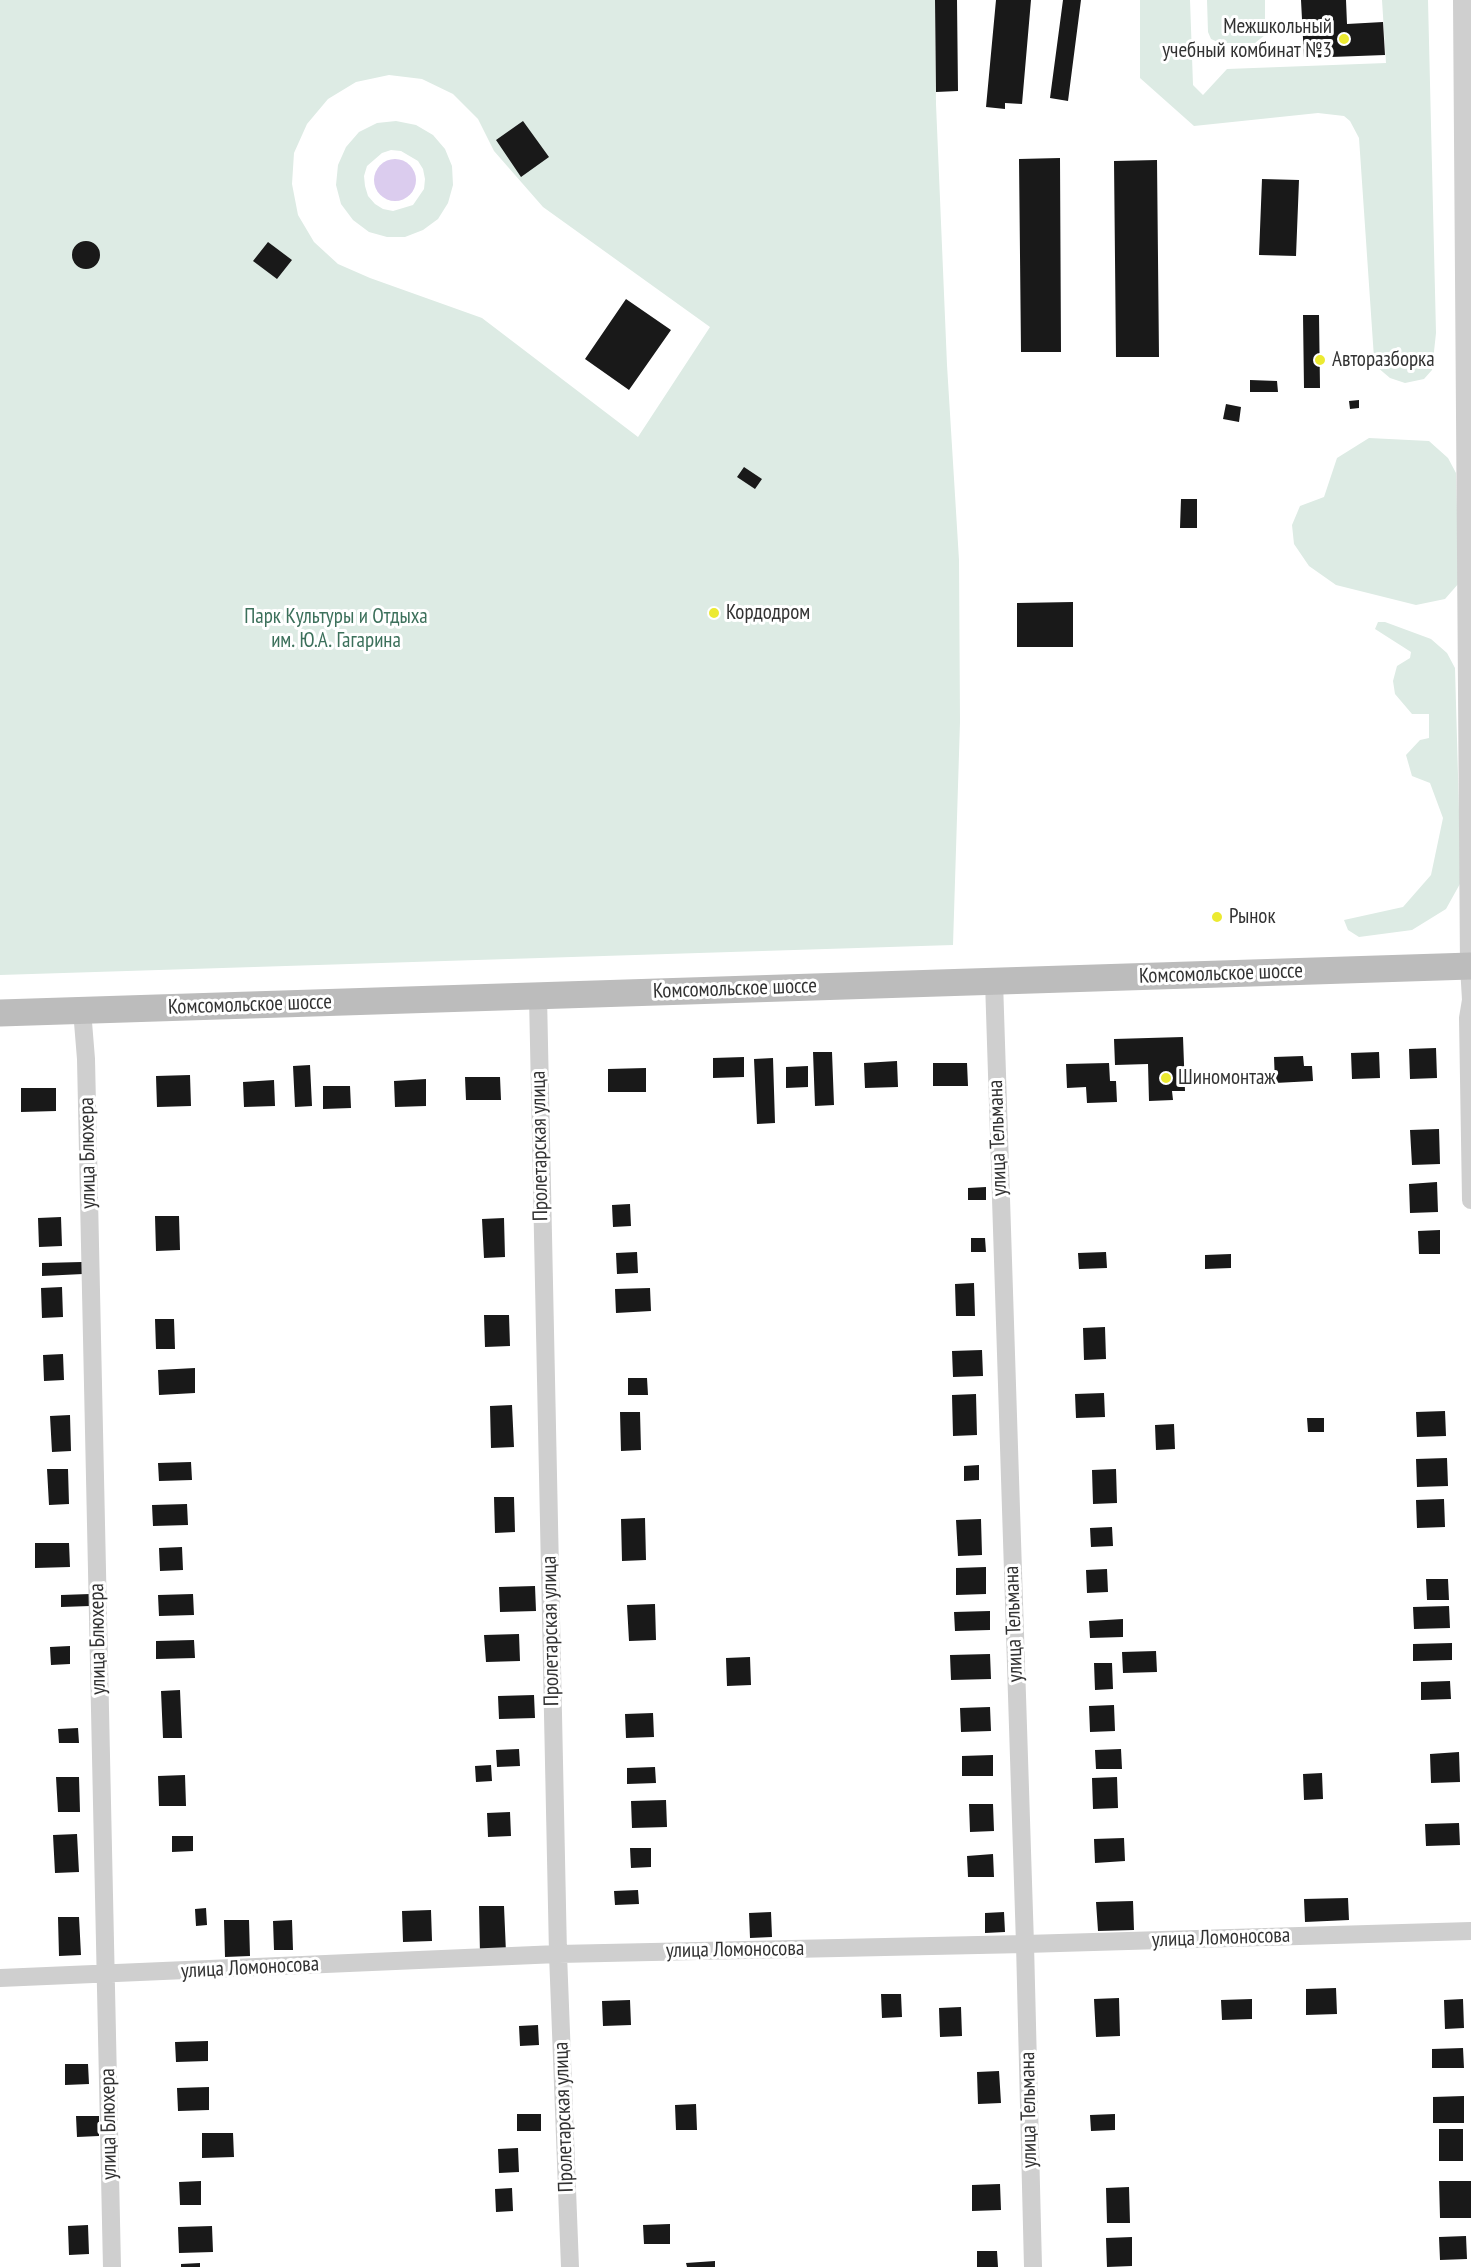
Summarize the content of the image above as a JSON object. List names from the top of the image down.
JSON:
{
  "streets": {
    "main road": ["Комсомольское шоссе"],
    "street": [
      "улица Тельмана",
      "Пролетарская улица",
      "улица Блюхера",
      "улица Ломоносова"
    ]
  },
  "crossings": [
    ["Комсомольское шоссе", "улица Тельмана"],
    ["Комсомольское шоссе", "Пролетарская улица"],
    ["Комсомольское шоссе", "улица Блюхера"],
    ["улица Тельмана", "улица Ломоносова"],
    ["Пролетарская улица", "улица Ломоносова"],
    ["улица Блюхера", "улица Ломоносова"]
  ],
  "parks": ["Парк Культуры и Отдыха им. Ю.А. Гагарина"],
  "places": [
    "Межшкольный учебный комбинат №3",
    "Авторазборка",
    "Кордодром",
    "Рынок",
    "Шиномонтаж"
  ]
}
